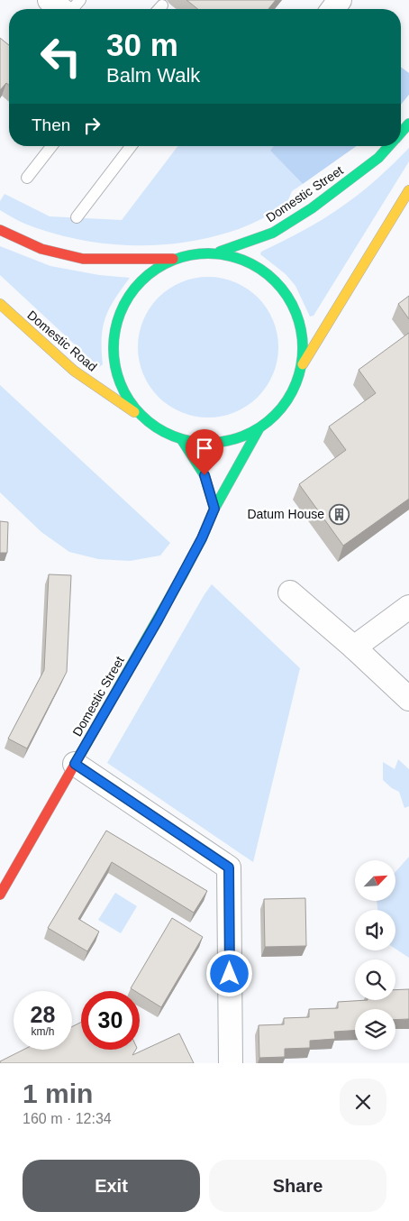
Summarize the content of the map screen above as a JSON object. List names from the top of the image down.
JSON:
{
  "streets": {
    "main road": ["Domestic Street", "Domestic Road"]
  },
  "places": {
    "building": ["Datum House"]
  },
  "north": "top right",
  "page": {
    "turn": ["30 m", "Balm Walk"],
    "then": "Then",
    "speed": "28 km/h",
    "limit": "30",
    "heading": ["1 min", "160 m · 12:34"],
    "buttons": ["Exit", "Share"]
  }
}
